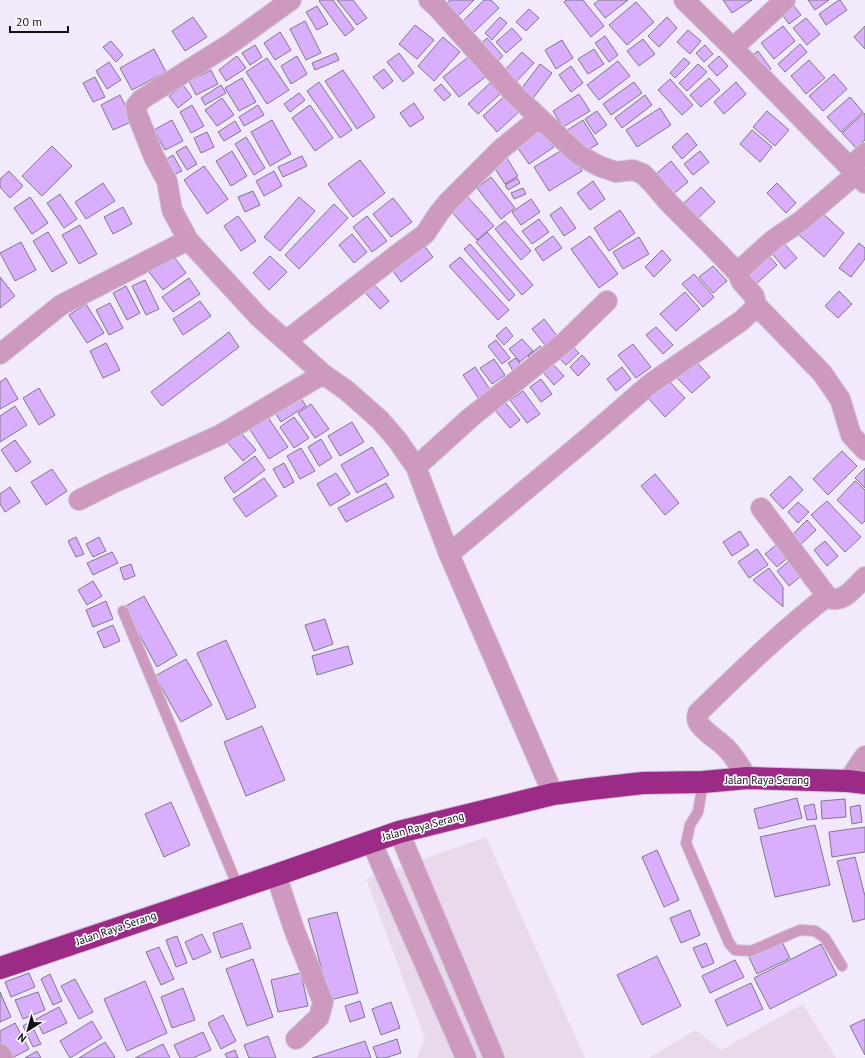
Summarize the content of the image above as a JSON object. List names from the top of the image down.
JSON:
{
  "streets": {
    "highway": ["Jalan Raya Serang"]
  },
  "scale_bar": "20 m",
  "north": "bottom left"
}
